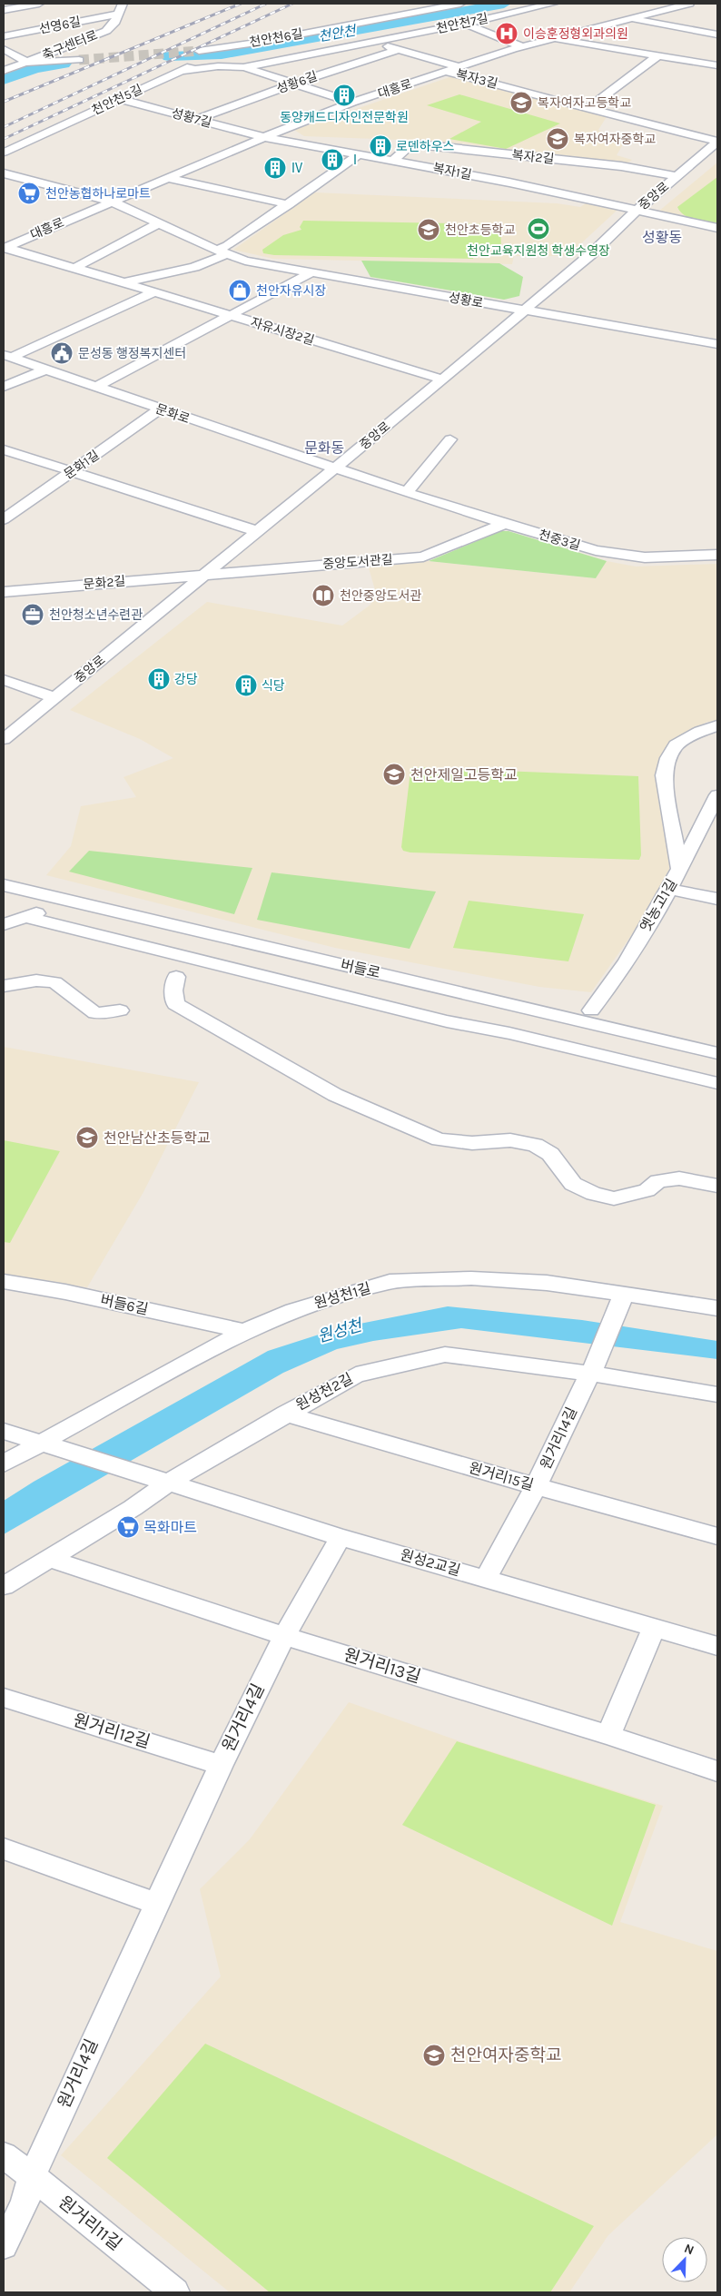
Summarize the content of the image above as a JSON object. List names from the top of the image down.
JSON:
{
  "streets": {
    "street": [
      "천안천7길",
      "선영6길",
      "천안천6길",
      "축구센터로",
      "복자3길",
      "성황6길",
      "대흥로",
      "천안천5길",
      "성황7길",
      "복자2길",
      "복자1길",
      "중앙로",
      "성황로",
      "자유시장2길",
      "문화로",
      "문화1길",
      "천중3길",
      "중앙도서관길",
      "문화2길",
      "옛농고1길",
      "버들로",
      "원성천1길",
      "버들6길",
      "원성천2길",
      "원거리14길",
      "원거리15길",
      "원성2교길",
      "원거리13길",
      "원거리4길",
      "원거리12길",
      "원거리11길"
    ]
  },
  "crossings": [
    ["천안천7길", "성황6길"],
    ["천안천7길", "대흥로"],
    ["선영6길", "축구센터로"],
    ["천안천6길", "천안천5길"],
    ["복자3길", "대흥로"],
    ["복자3길", "중앙로"],
    ["성황6길", "성황7길"],
    ["대흥로", "성황7길"],
    ["대흥로", "복자1길"],
    ["대흥로", "성황로"],
    ["대흥로", "자유시장2길"],
    ["천안천5길", "성황7길"],
    ["성황7길", "복자1길"],
    ["복자2길", "복자1길"],
    ["복자2길", "중앙로"],
    ["복자1길", "중앙로"],
    ["중앙로", "성황로"],
    ["중앙로", "자유시장2길"],
    ["중앙로", "문화로"],
    ["중앙로", "천중3길"],
    ["중앙로", "중앙도서관길"],
    ["중앙로", "문화2길"],
    ["자유시장2길", "문화로"],
    ["문화로", "문화1길"],
    ["문화로", "천중3길"],
    ["천중3길", "중앙도서관길"],
    ["중앙도서관길", "문화2길"],
    ["옛농고1길", "버들로"],
    ["원성천1길", "버들6길"],
    ["원성천1길", "원거리14길"],
    ["원성천1길", "원성2교길"],
    ["원성천2길", "원거리14길"],
    ["원성천2길", "원거리15길"],
    ["원성천2길", "원성2교길"],
    ["원성천2길", "원거리13길"],
    ["원거리14길", "원거리15길"],
    ["원거리14길", "원성2교길"],
    ["원성2교길", "원거리4길"],
    ["원거리13길", "원거리4길"],
    ["원거리4길", "원거리12길"],
    ["원거리4길", "원거리11길"]
  ],
  "districts": ["성황동", "문화동"],
  "water": ["천안천", "원성천"],
  "places": {
    "hospital": ["이승훈정형외과의원"],
    "building": [
      "동양캐드디자인전문학원",
      "로덴하우스",
      "Ⅰ",
      "Ⅳ",
      "강당",
      "식당"
    ],
    "school or university": [
      "복자여자고등학교",
      "복자여자중학교",
      "천안초등학교",
      "천안제일고등학교",
      "천안남산초등학교",
      "천안여자중학교"
    ],
    "supermarket": ["천안농협하나로마트", "목화마트"],
    "sports": ["천안교육지원청 학생수영장"],
    "shop": ["천안자유시장"],
    "public building": ["문성동 행정복지센터"],
    "library": ["천안중앙도서관"],
    "office": ["천안청소년수련관"]
  },
  "north": "top right"
}
